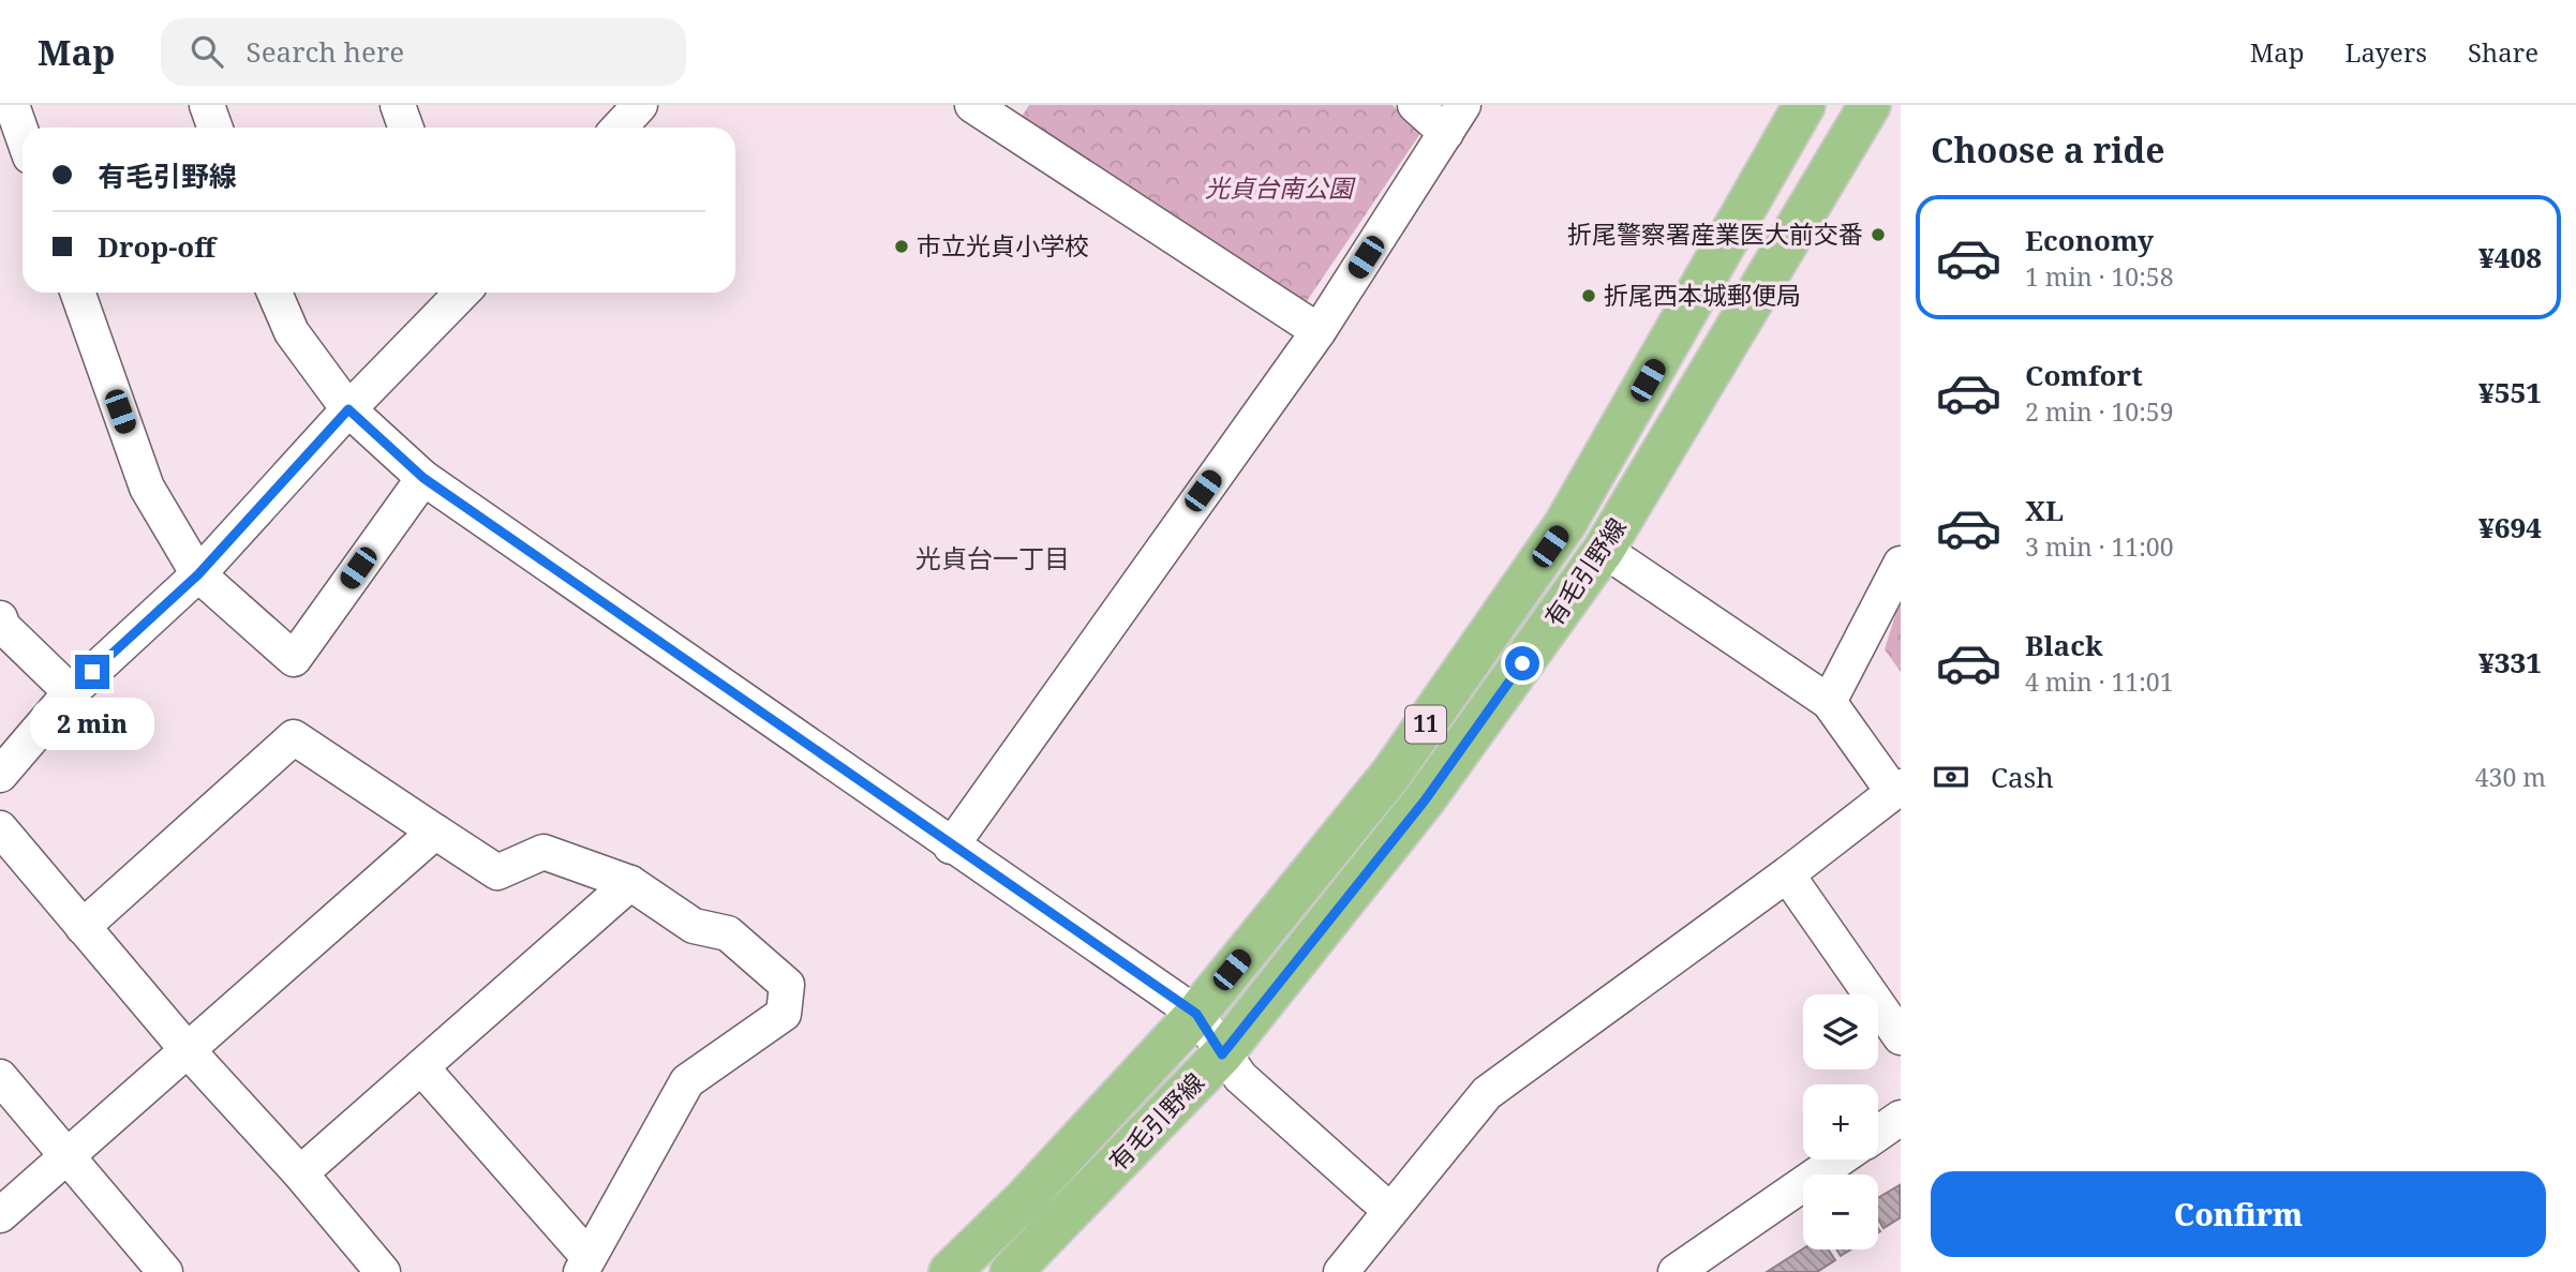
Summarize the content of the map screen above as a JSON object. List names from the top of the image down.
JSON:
{
  "streets": {
    "main road": ["有毛引野線", "11"]
  },
  "districts": ["光貞台一丁目"],
  "parks": ["光貞台南公園"],
  "places": ["折尾警察署産業医大前交番", "市立光貞小学校", "折尾西本城郵便局"],
  "page": {
    "header": "Map",
    "search": "Search here",
    "nav": ["Map", "Layers", "Share"],
    "heading": "Choose a ride",
    "banner": ["有毛引野線", "Drop-off"],
    "list": [
      {
        "name": "Economy",
        "note": "1 min · 10:58",
        "value": "¥408"
      },
      {
        "name": "Comfort",
        "note": "2 min · 10:59",
        "value": "¥551"
      },
      {
        "name": "XL",
        "note": "3 min · 11:00",
        "value": "¥694"
      },
      {
        "name": "Black",
        "note": "4 min · 11:01",
        "value": "¥331"
      }
    ],
    "bubble": "2 min",
    "pay": ["Cash", "430 m"],
    "map_buttons": ["+", "−"],
    "buttons": "Confirm"
  }
}
